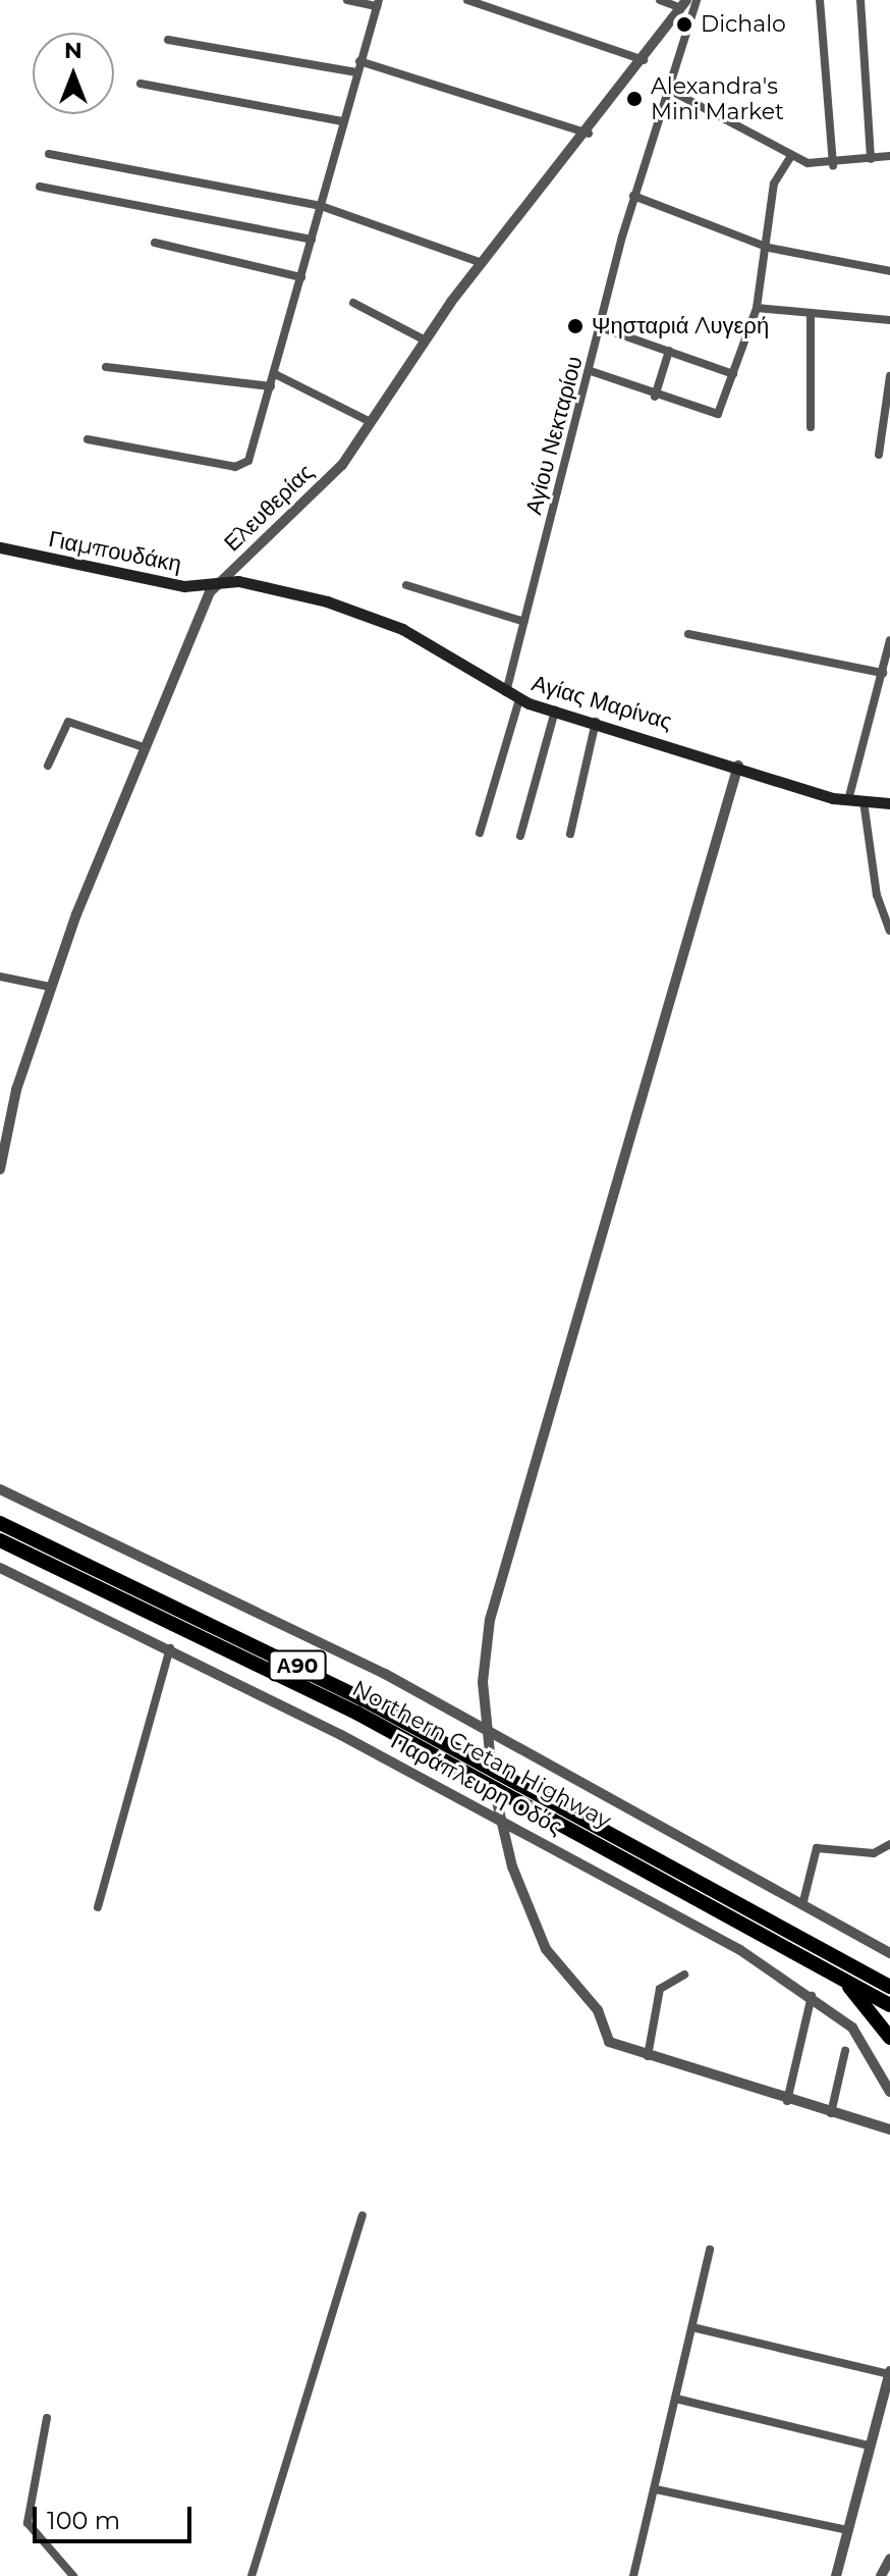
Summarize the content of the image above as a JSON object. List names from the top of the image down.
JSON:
{
  "streets": {
    "highway": ["Α90", "Northern Cretan Highway"],
    "main road": ["Γιαμπουδάκη", "Αγίας Μαρίνας"],
    "street": ["Αγίου Νεκταρίου", "Ελευθερίας", "Παράπλευρη Οδός"]
  },
  "crossings": [
    ["Αγίου Νεκταρίου", "Αγίας Μαρίνας"],
    ["Ελευθερίας", "Γιαμπουδάκη"],
    ["Ελευθερίας", "Αγίας Μαρίνας"],
    ["Γιαμπουδάκη", "Αγίας Μαρίνας"]
  ],
  "places": ["Dichalo", "Alexandra's Mini Market", "Ψησταριά Λυγερή"],
  "scale_bar": "100 m",
  "north": "top"
}
